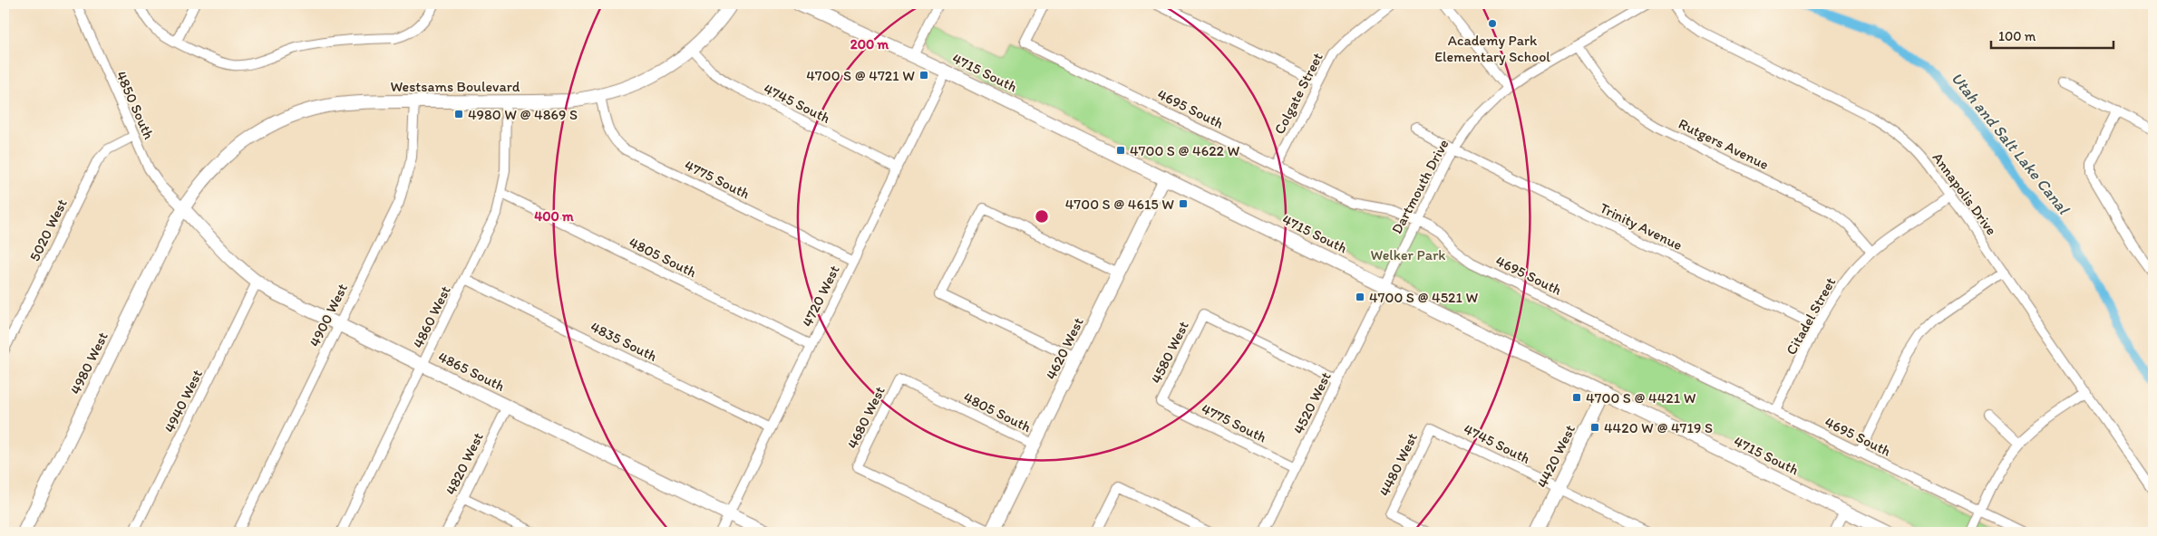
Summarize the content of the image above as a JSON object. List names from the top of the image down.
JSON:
{
  "streets": {
    "street": [
      "4715 South",
      "Westsams Boulevard",
      "Colgate Street",
      "4745 South",
      "4850 South",
      "4695 South",
      "Rutgers Avenue",
      "4775 South",
      "Dartmouth Drive",
      "Annapolis Drive",
      "Trinity Avenue",
      "5020 West",
      "4805 South",
      "4720 West",
      "4900 West",
      "Citadel Street",
      "4860 West",
      "4835 South",
      "4620 West",
      "4580 West",
      "4980 West",
      "4865 South",
      "4940 West",
      "4520 West",
      "4680 West",
      "4420 West",
      "4820 West",
      "4480 West"
    ]
  },
  "crossings": [
    ["4715 South", "Dartmouth Drive"],
    ["4715 South", "4720 West"],
    ["4715 South", "4620 West"],
    ["4715 South", "4520 West"],
    ["4715 South", "4420 West"],
    ["Westsams Boulevard", "4745 South"],
    ["Westsams Boulevard", "4850 South"],
    ["Westsams Boulevard", "4775 South"],
    ["Westsams Boulevard", "4900 West"],
    ["Westsams Boulevard", "4860 West"],
    ["Westsams Boulevard", "4980 West"],
    ["Westsams Boulevard", "4865 South"],
    ["Colgate Street", "4695 South"],
    ["4745 South", "4720 West"],
    ["4745 South", "4420 West"],
    ["4745 South", "4480 West"],
    ["4850 South", "5020 West"],
    ["4850 South", "4980 West"],
    ["4850 South", "4865 South"],
    ["4695 South", "Dartmouth Drive"],
    ["4695 South", "Citadel Street"],
    ["Rutgers Avenue", "Dartmouth Drive"],
    ["Rutgers Avenue", "Citadel Street"],
    ["4775 South", "4720 West"],
    ["4775 South", "4580 West"],
    ["4775 South", "4520 West"],
    ["Dartmouth Drive", "Trinity Avenue"],
    ["Dartmouth Drive", "4520 West"],
    ["Annapolis Drive", "Citadel Street"],
    ["Trinity Avenue", "Citadel Street"],
    ["4805 South", "4720 West"],
    ["4805 South", "4860 West"],
    ["4805 South", "4620 West"],
    ["4805 South", "4680 West"],
    ["4720 West", "4835 South"],
    ["4720 West", "4865 South"],
    ["4900 West", "4865 South"],
    ["4860 West", "4835 South"],
    ["4860 West", "4865 South"],
    ["4620 West", "4680 West"],
    ["4580 West", "4520 West"],
    ["4980 West", "4865 South"],
    ["4865 South", "4940 West"],
    ["4865 South", "4820 West"]
  ],
  "water": ["Utah and Salt Lake Canal"],
  "parks": ["Welker Park"],
  "places": {
    "other": ["Academy Park Elementary School"],
    "transit": [
      "4700 S @ 4721 W",
      "4980 W @ 4869 S",
      "4700 S @ 4622 W",
      "4700 S @ 4615 W",
      "4700 S @ 4521 W",
      "4700 S @ 4421 W",
      "4420 W @ 4719 S"
    ]
  },
  "scale_bar": "100 m",
  "rings": ["200 m", "400 m"]
}
